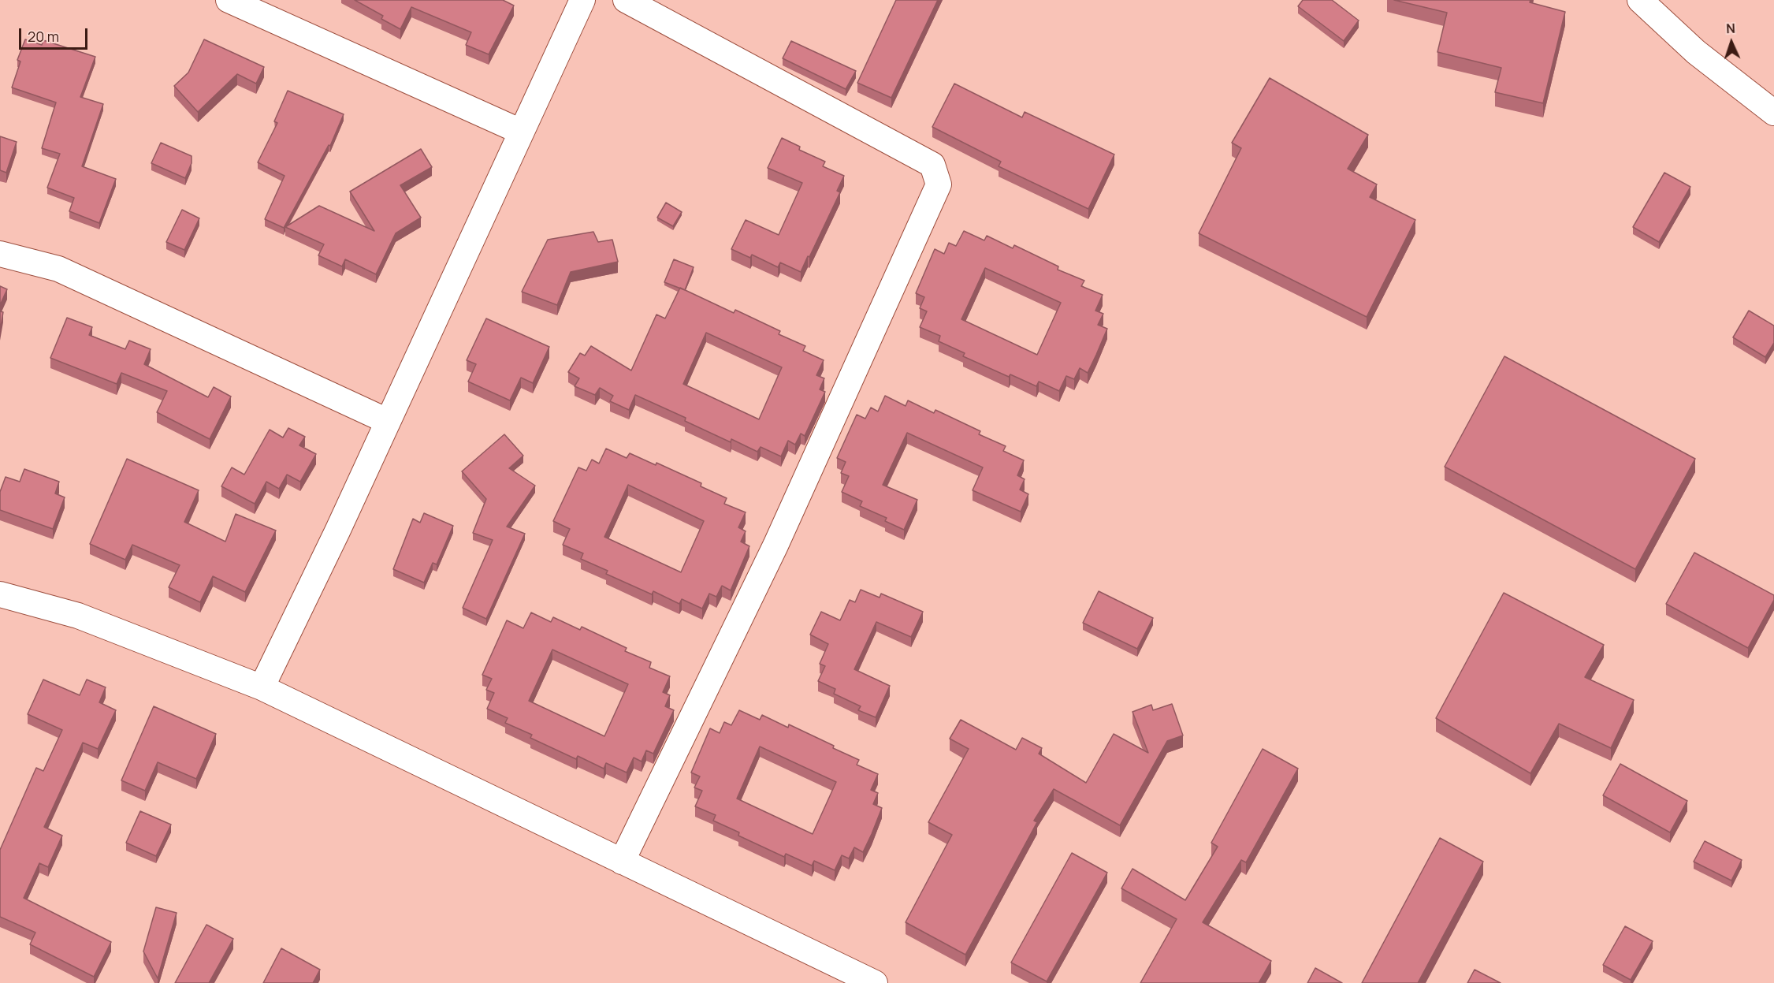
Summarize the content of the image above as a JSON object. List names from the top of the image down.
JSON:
{
  "scale_bar": "20 m",
  "north": "top"
}
